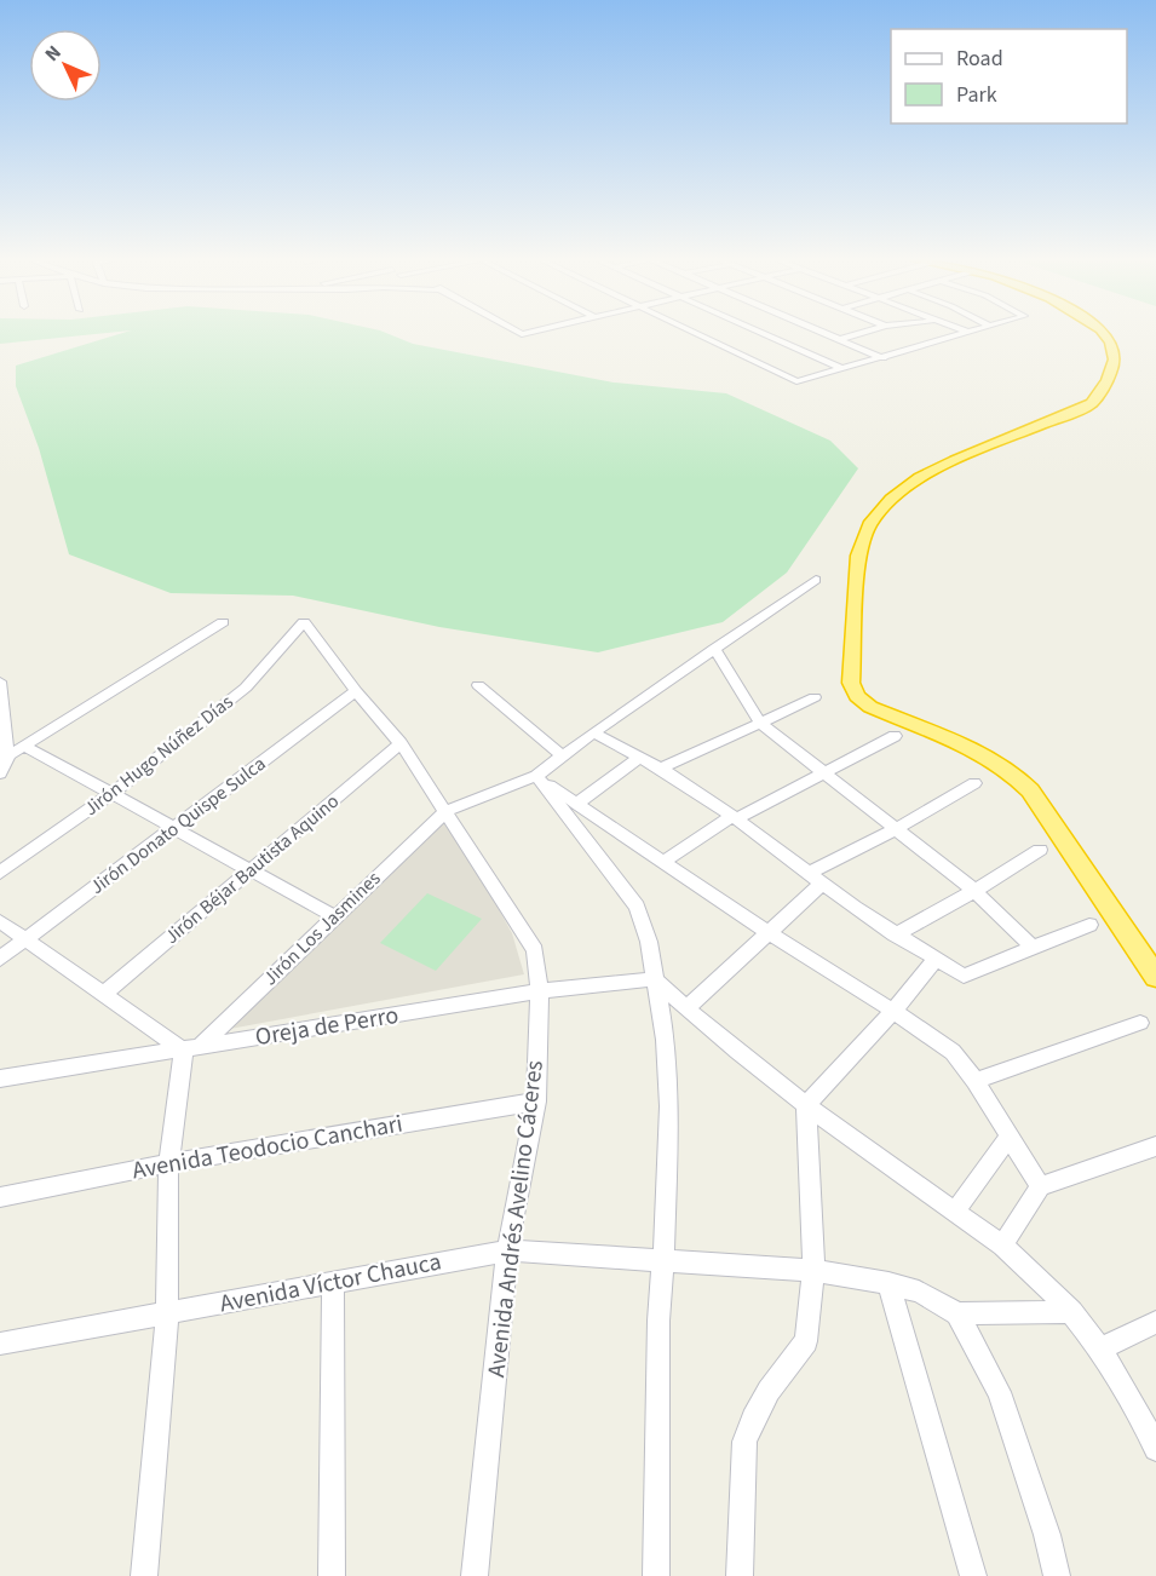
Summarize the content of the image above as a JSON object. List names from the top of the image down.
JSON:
{
  "streets": {
    "street": [
      "Jirón Hugo Núñez Días",
      "Jirón Donato Quispe Sulca",
      "Jirón Béjar Bautista Aquino",
      "Jirón Los Jasmines",
      "Oreja de Perro",
      "Avenida Teodocio Canchari",
      "Avenida Andrés Avelino Cáceres",
      "Avenida Víctor Chauca"
    ]
  },
  "crossings": [
    ["Jirón Hugo Núñez Días", "Avenida Andrés Avelino Cáceres"],
    ["Jirón Donato Quispe Sulca", "Avenida Andrés Avelino Cáceres"],
    ["Jirón Béjar Bautista Aquino", "Avenida Andrés Avelino Cáceres"],
    ["Jirón Los Jasmines", "Oreja de Perro"],
    ["Jirón Los Jasmines", "Avenida Andrés Avelino Cáceres"],
    ["Oreja de Perro", "Avenida Andrés Avelino Cáceres"],
    ["Avenida Teodocio Canchari", "Avenida Andrés Avelino Cáceres"],
    ["Avenida Andrés Avelino Cáceres", "Avenida Víctor Chauca"]
  ],
  "legend": ["Road", "Park"],
  "north": "top left"
}
